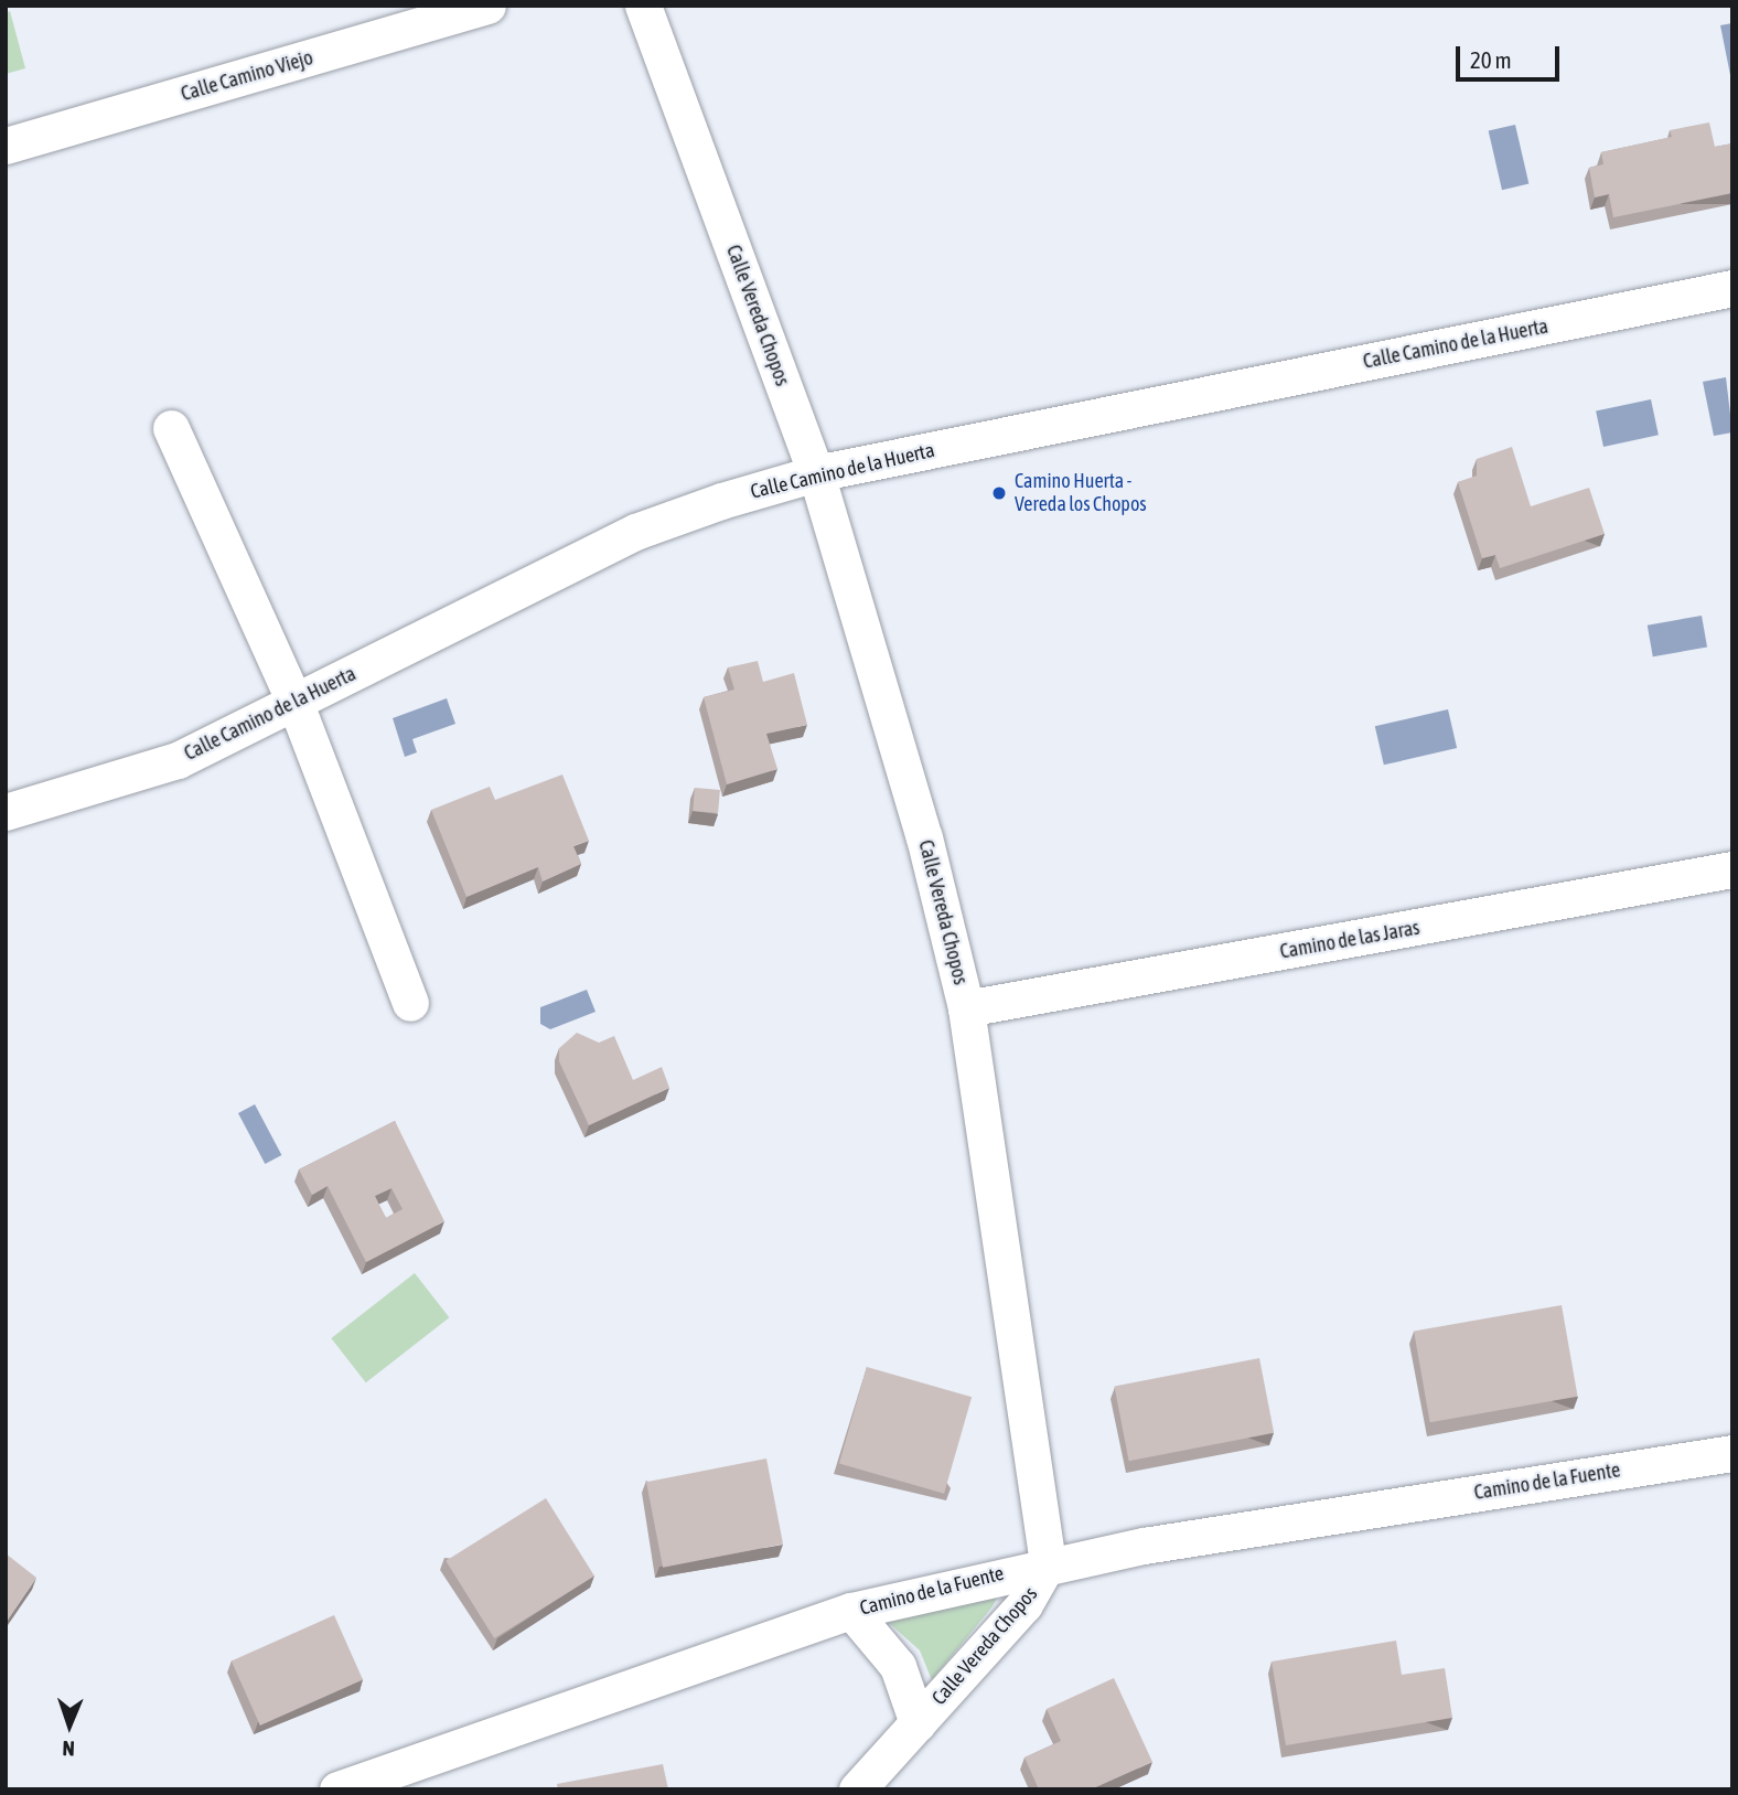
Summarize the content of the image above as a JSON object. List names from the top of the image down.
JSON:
{
  "streets": {
    "street": [
      "Calle Camino Viejo",
      "Calle Vereda Chopos",
      "Calle Camino de la Huerta",
      "Camino de las Jaras",
      "Camino de la Fuente"
    ]
  },
  "crossings": [
    ["Calle Vereda Chopos", "Calle Camino de la Huerta"],
    ["Calle Vereda Chopos", "Camino de las Jaras"],
    ["Calle Vereda Chopos", "Camino de la Fuente"]
  ],
  "places": ["Camino Huerta - Vereda los Chopos"],
  "scale_bar": "20 m",
  "north": "bottom"
}
